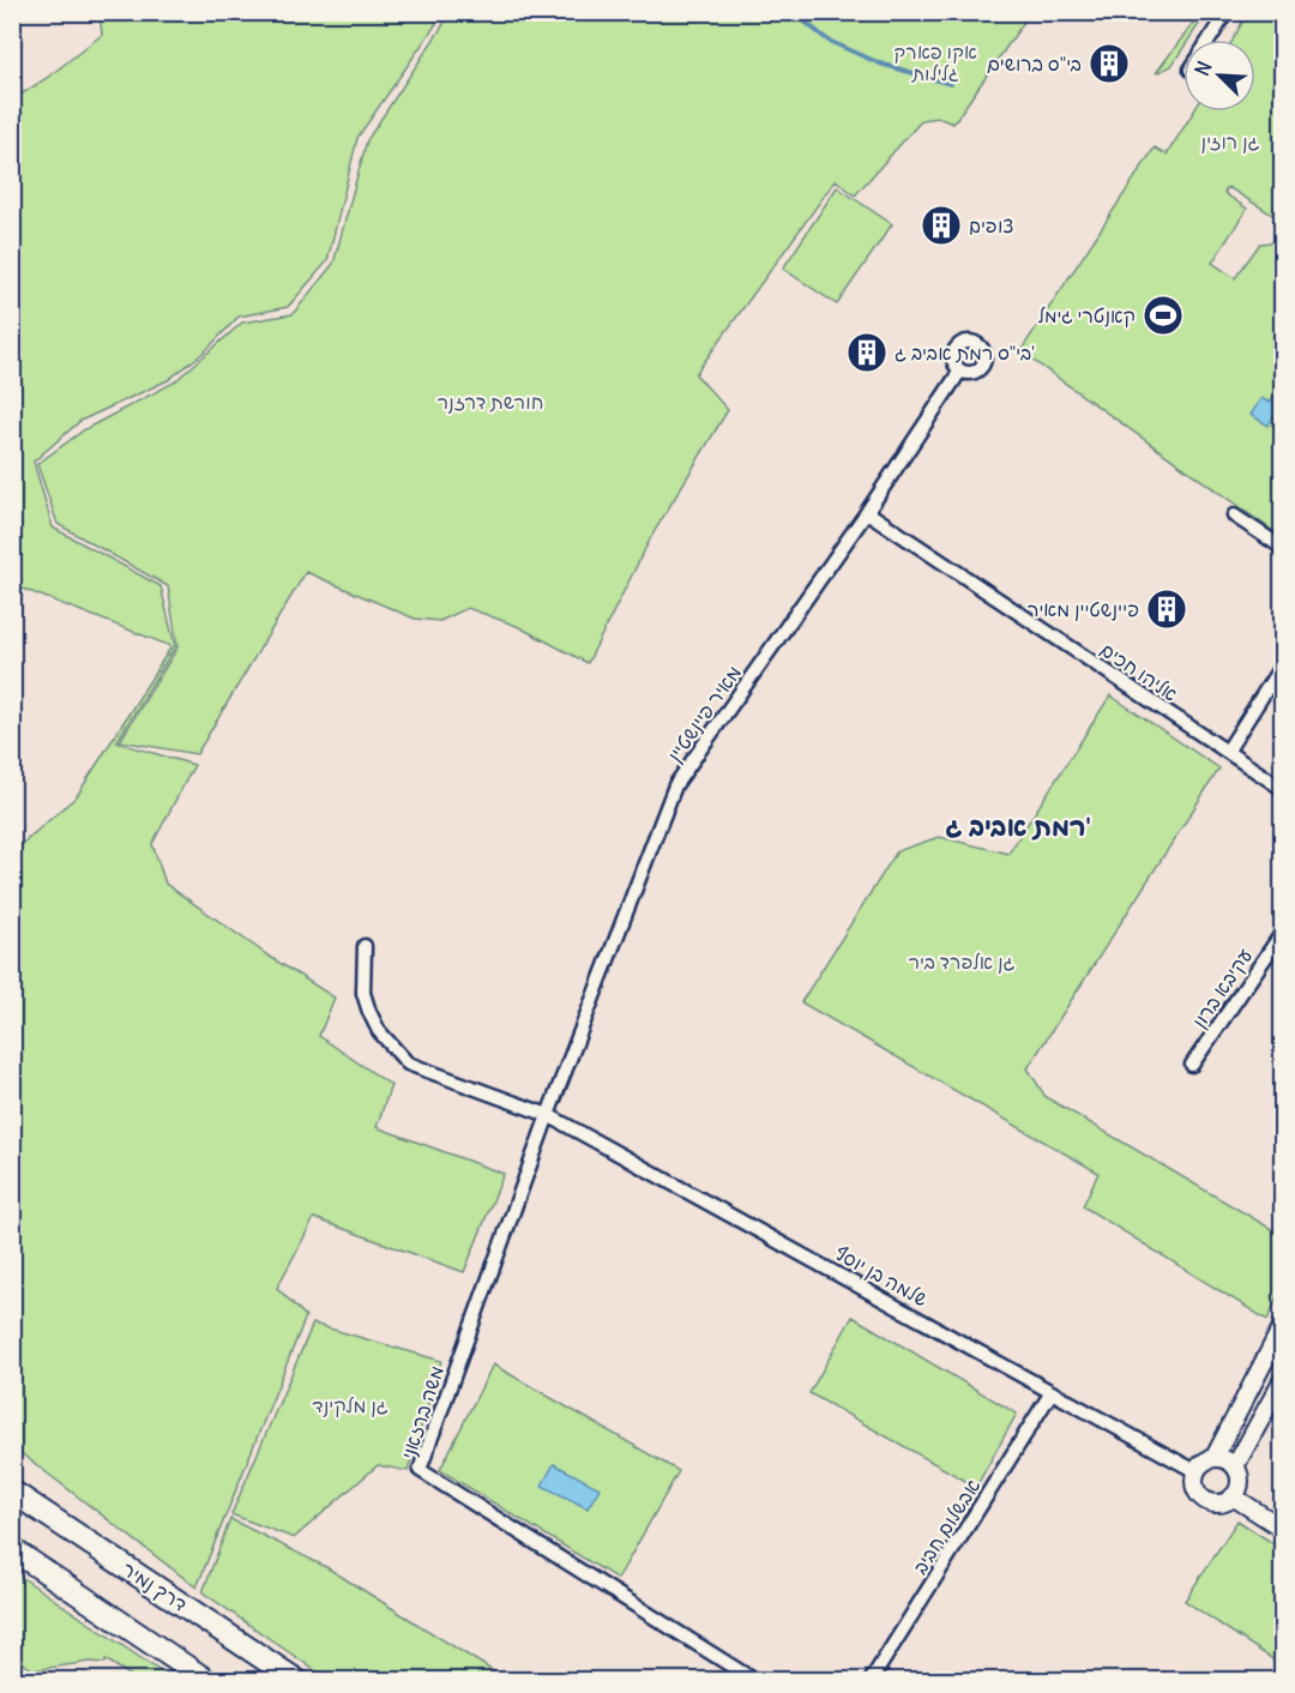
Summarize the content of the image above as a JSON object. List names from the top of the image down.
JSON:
{
  "streets": {
    "highway": ["דרך נמיר"],
    "street": [
      "אליהו חכים",
      "מאיר פיינשטיין",
      "עקיבא ברון",
      "שלמה בן יוסף",
      "משה ברזאני",
      "אבשלום חביב"
    ]
  },
  "crossings": [
    ["אליהו חכים", "מאיר פיינשטיין"],
    ["מאיר פיינשטיין", "שלמה בן יוסף"],
    ["מאיר פיינשטיין", "משה ברזאני"],
    ["שלמה בן יוסף", "משה ברזאני"],
    ["שלמה בן יוסף", "אבשלום חביב"]
  ],
  "districts": ["רמת אביב ג'"],
  "parks": [
    "אקו פארק גלילות",
    "גן רוזין",
    "חורשת דרזנר",
    "גן אלפרד ביר",
    "גן מלקינד"
  ],
  "places": {
    "building": [
      "בי\"ס ברושים",
      "צופים",
      "בי\"ס רמת אביב ג'",
      "פיינשטיין מאיר"
    ],
    "sports": ["קאנטרי גימל"]
  },
  "north": "top left"
}
